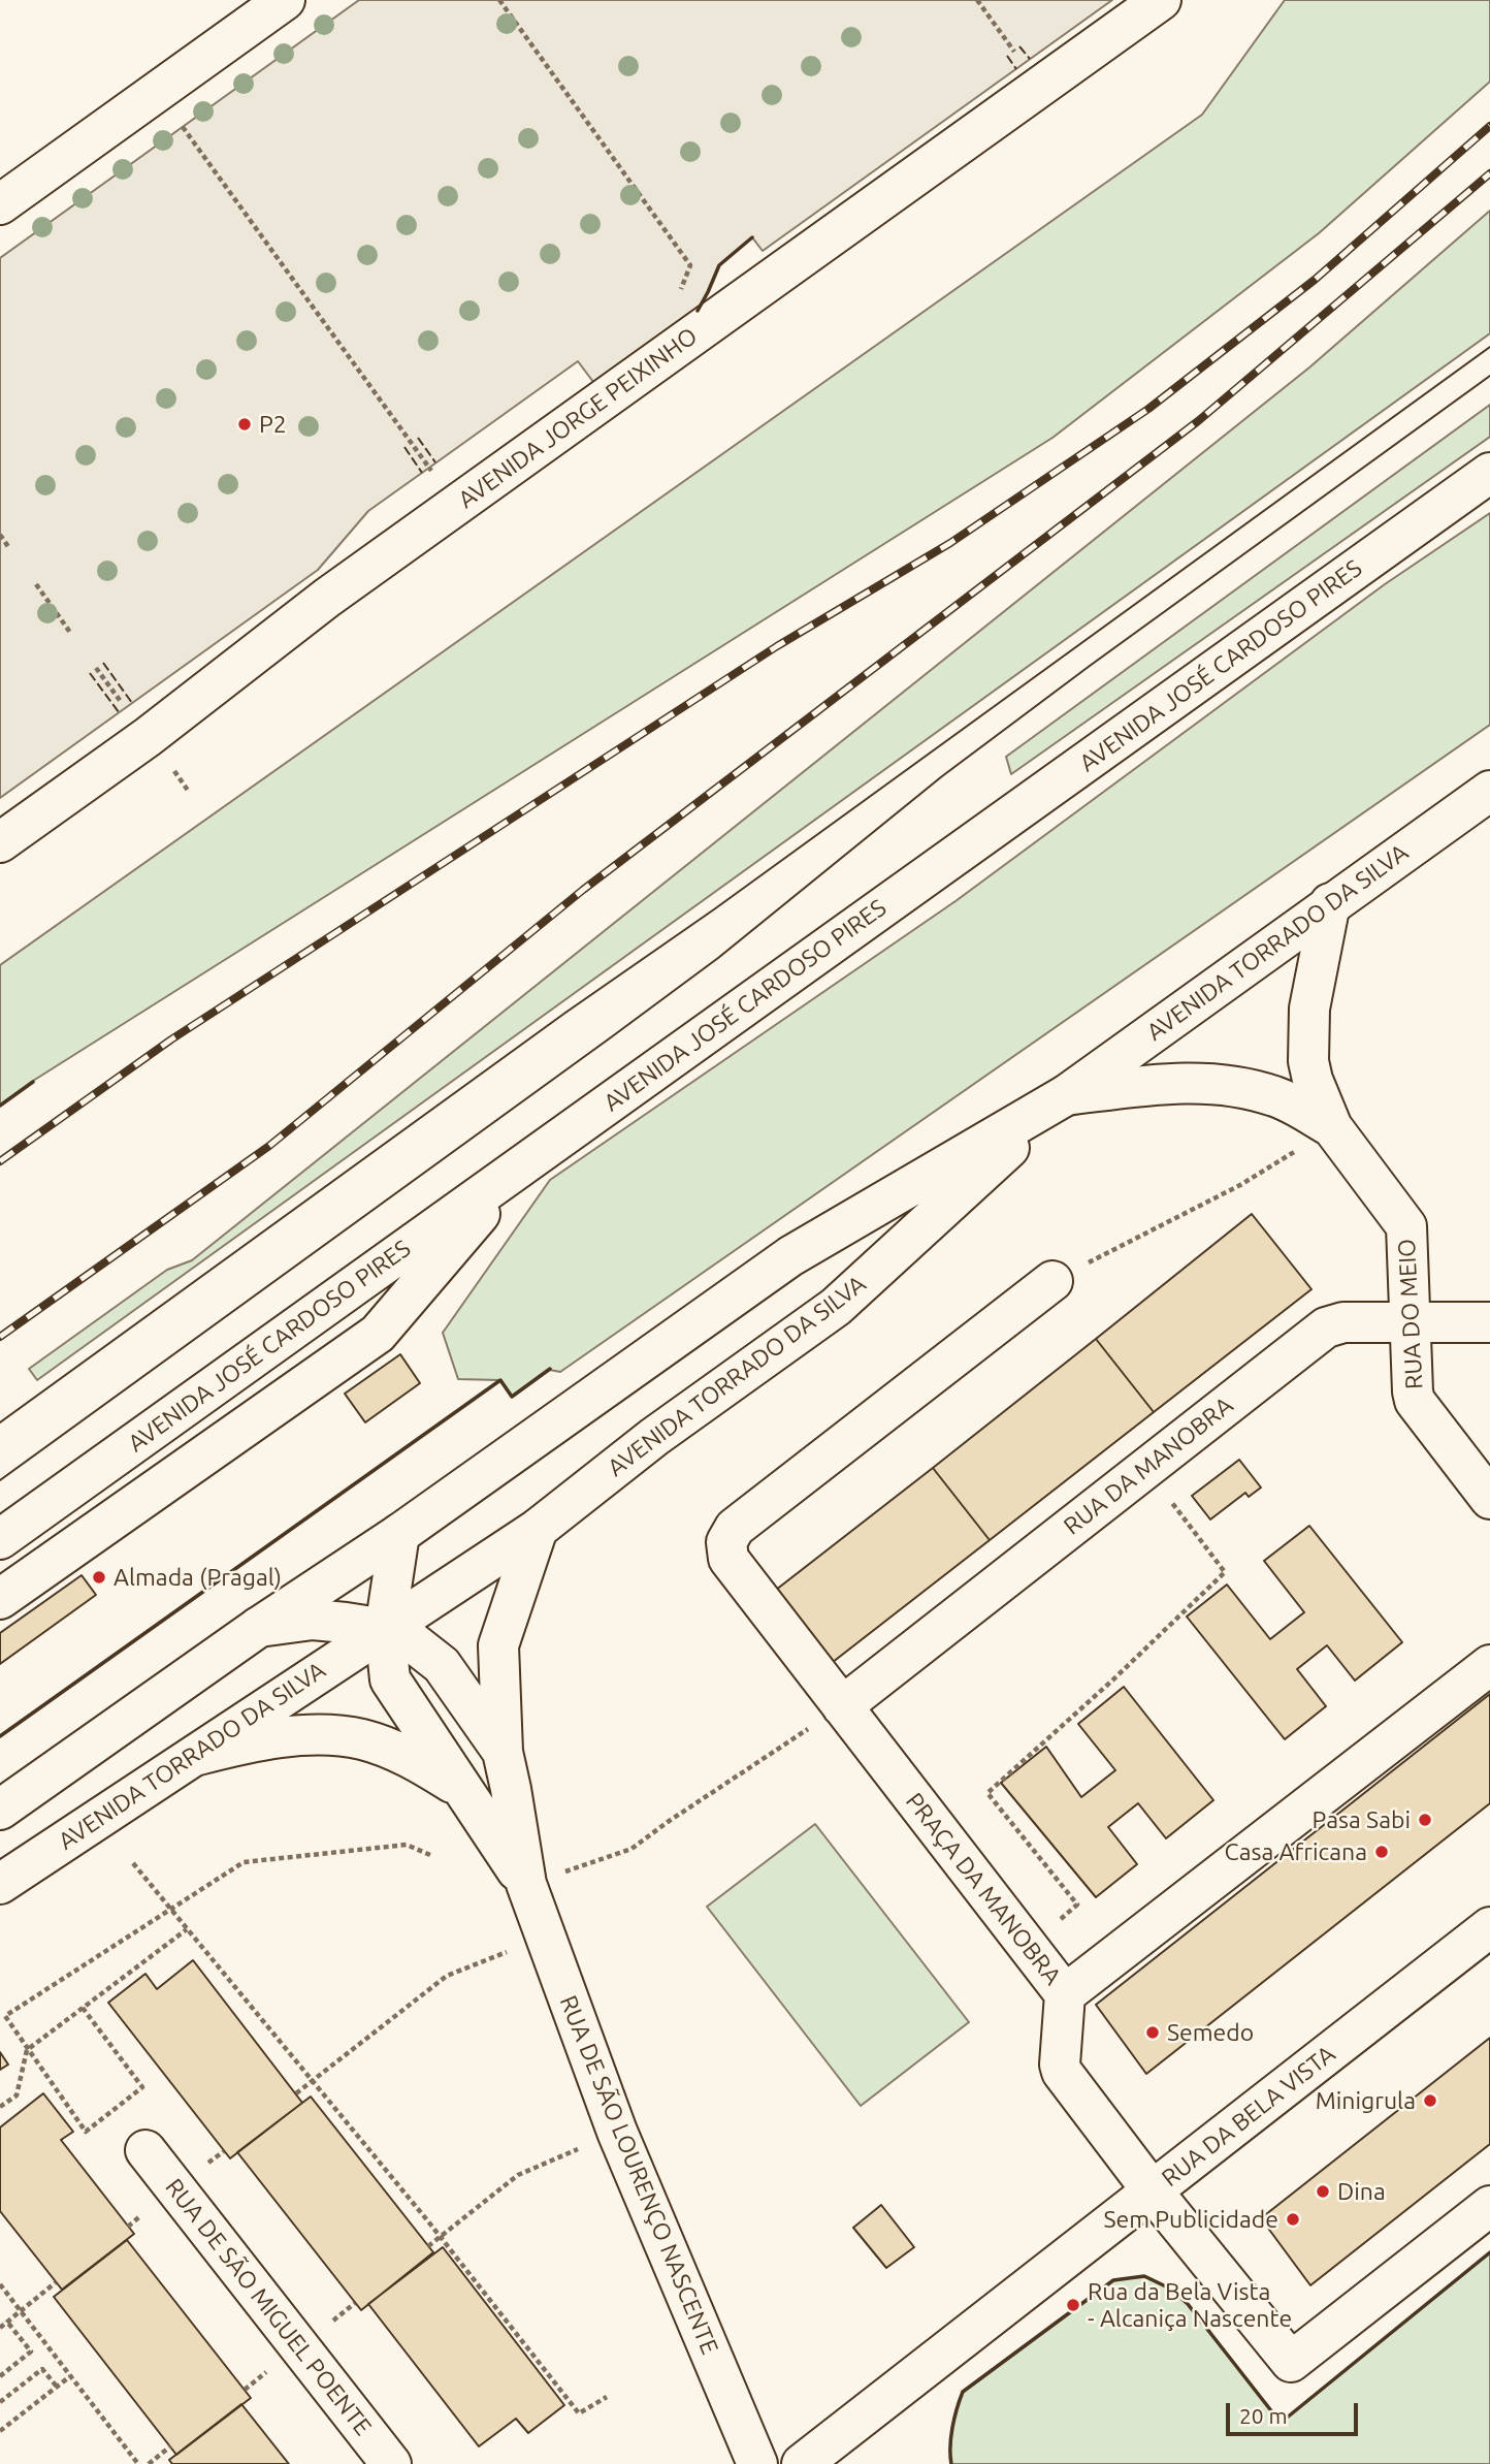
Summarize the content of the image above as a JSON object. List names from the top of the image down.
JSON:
{
  "streets": {
    "street": [
      "AVENIDA JORGE PEIXINHO",
      "AVENIDA JOSÉ CARDOSO PIRES",
      "AVENIDA TORRADO DA SILVA",
      "RUA DO MEIO",
      "RUA DA MANOBRA",
      "PRAÇA DA MANOBRA",
      "RUA DA BELA VISTA",
      "RUA DE SÃO LOURENÇO NASCENTE",
      "RUA DE SÃO MIGUEL POENTE"
    ]
  },
  "crossings": [
    ["AVENIDA TORRADO DA SILVA", "RUA DE SÃO LOURENÇO NASCENTE"],
    ["RUA DO MEIO", "RUA DA MANOBRA"],
    ["RUA DA MANOBRA", "PRAÇA DA MANOBRA"],
    ["PRAÇA DA MANOBRA", "RUA DA BELA VISTA"]
  ],
  "places": [
    "P2",
    "Almada (Pragal)",
    "Pasa Sabi",
    "Casa Africana",
    "Semedo",
    "Minigrula",
    "Dina",
    "Sem Publicidade",
    "Rua da Bela Vista - Alcaniça Nascente"
  ],
  "scale_bar": "20 m"
}
